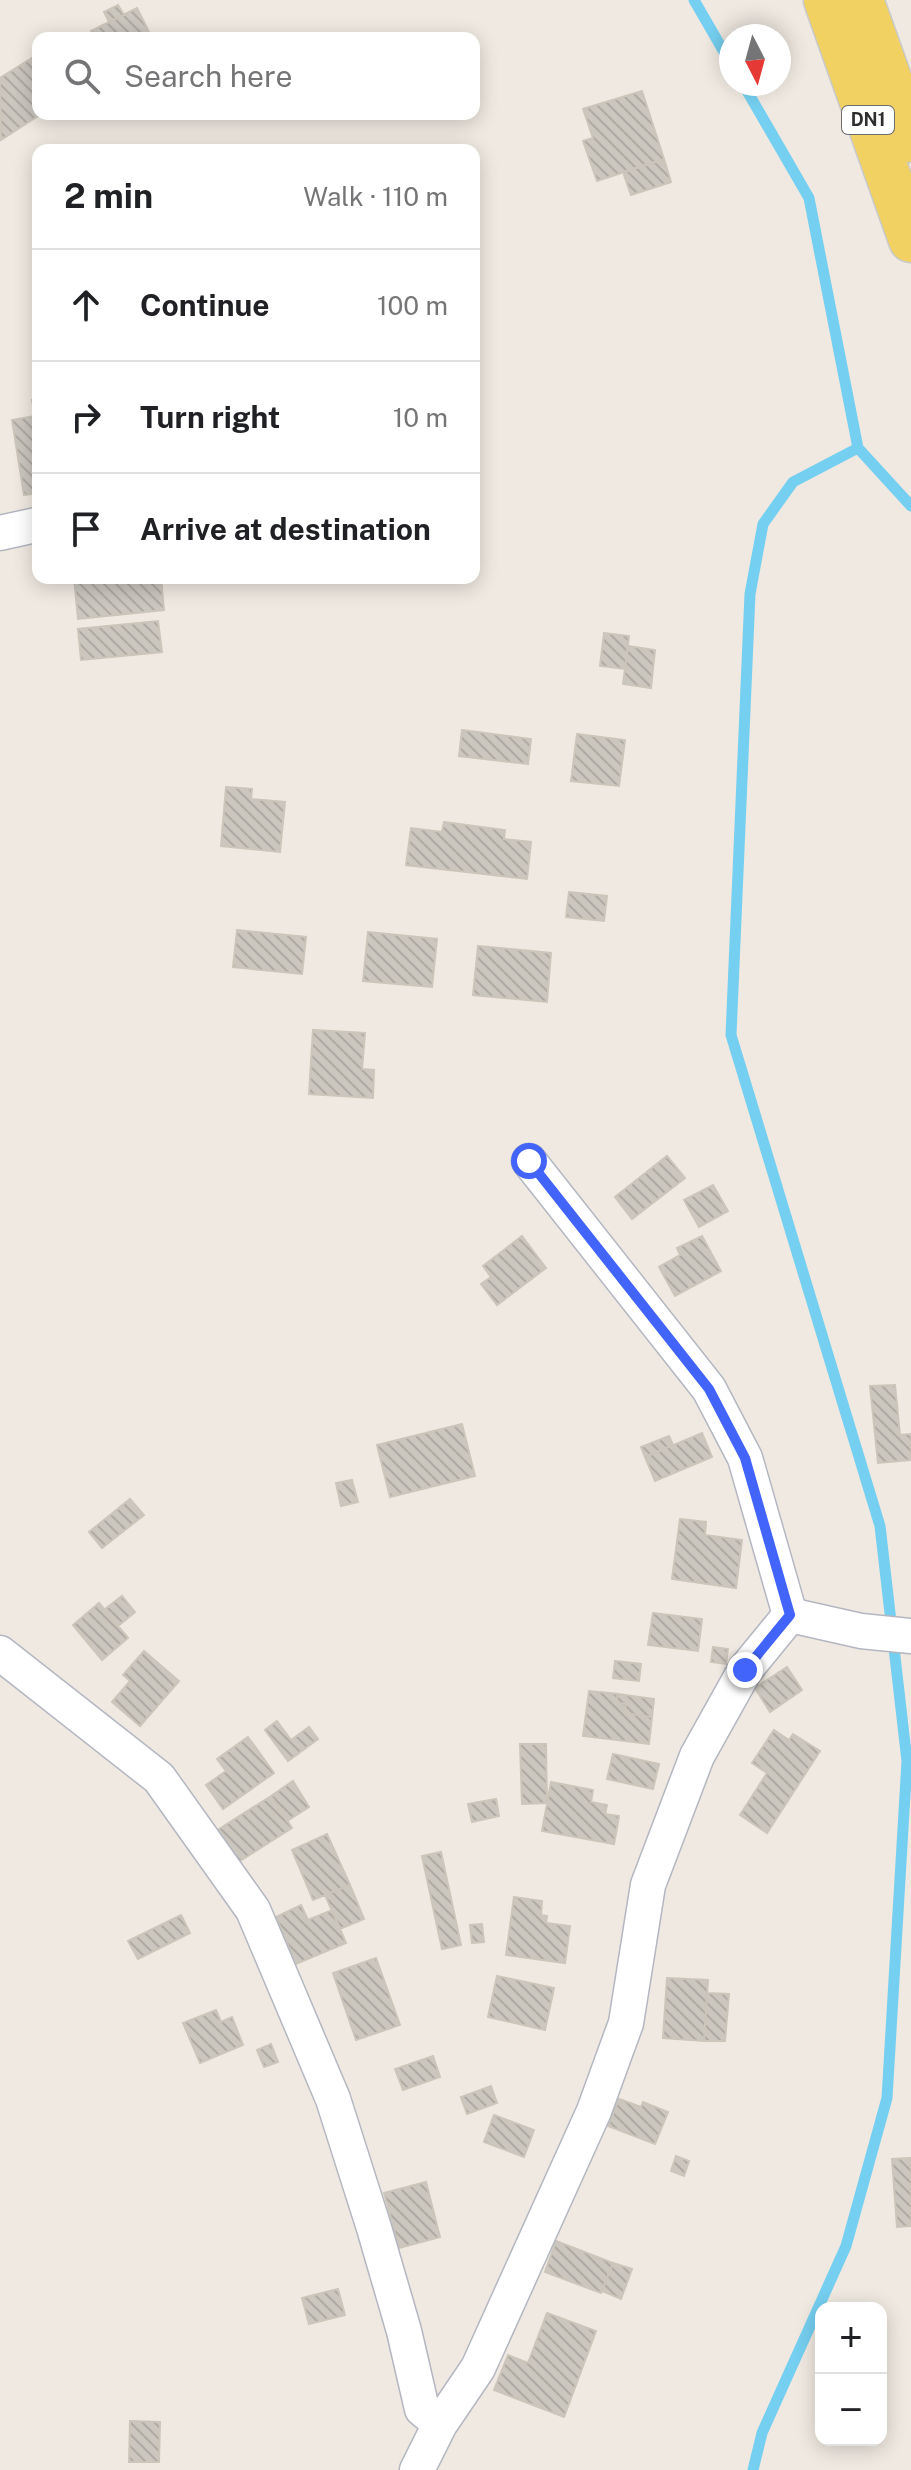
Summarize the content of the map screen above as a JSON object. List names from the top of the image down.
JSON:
{
  "streets": {
    "main road": ["DN1"]
  },
  "north": "bottom",
  "page": {
    "search": "Search here",
    "heading": ["2 min", "Walk · 110 m"],
    "list": [
      ["Continue", "100 m"],
      ["Turn right", "10 m"],
      "Arrive at destination"
    ],
    "map_buttons": ["+", "−"]
  }
}
